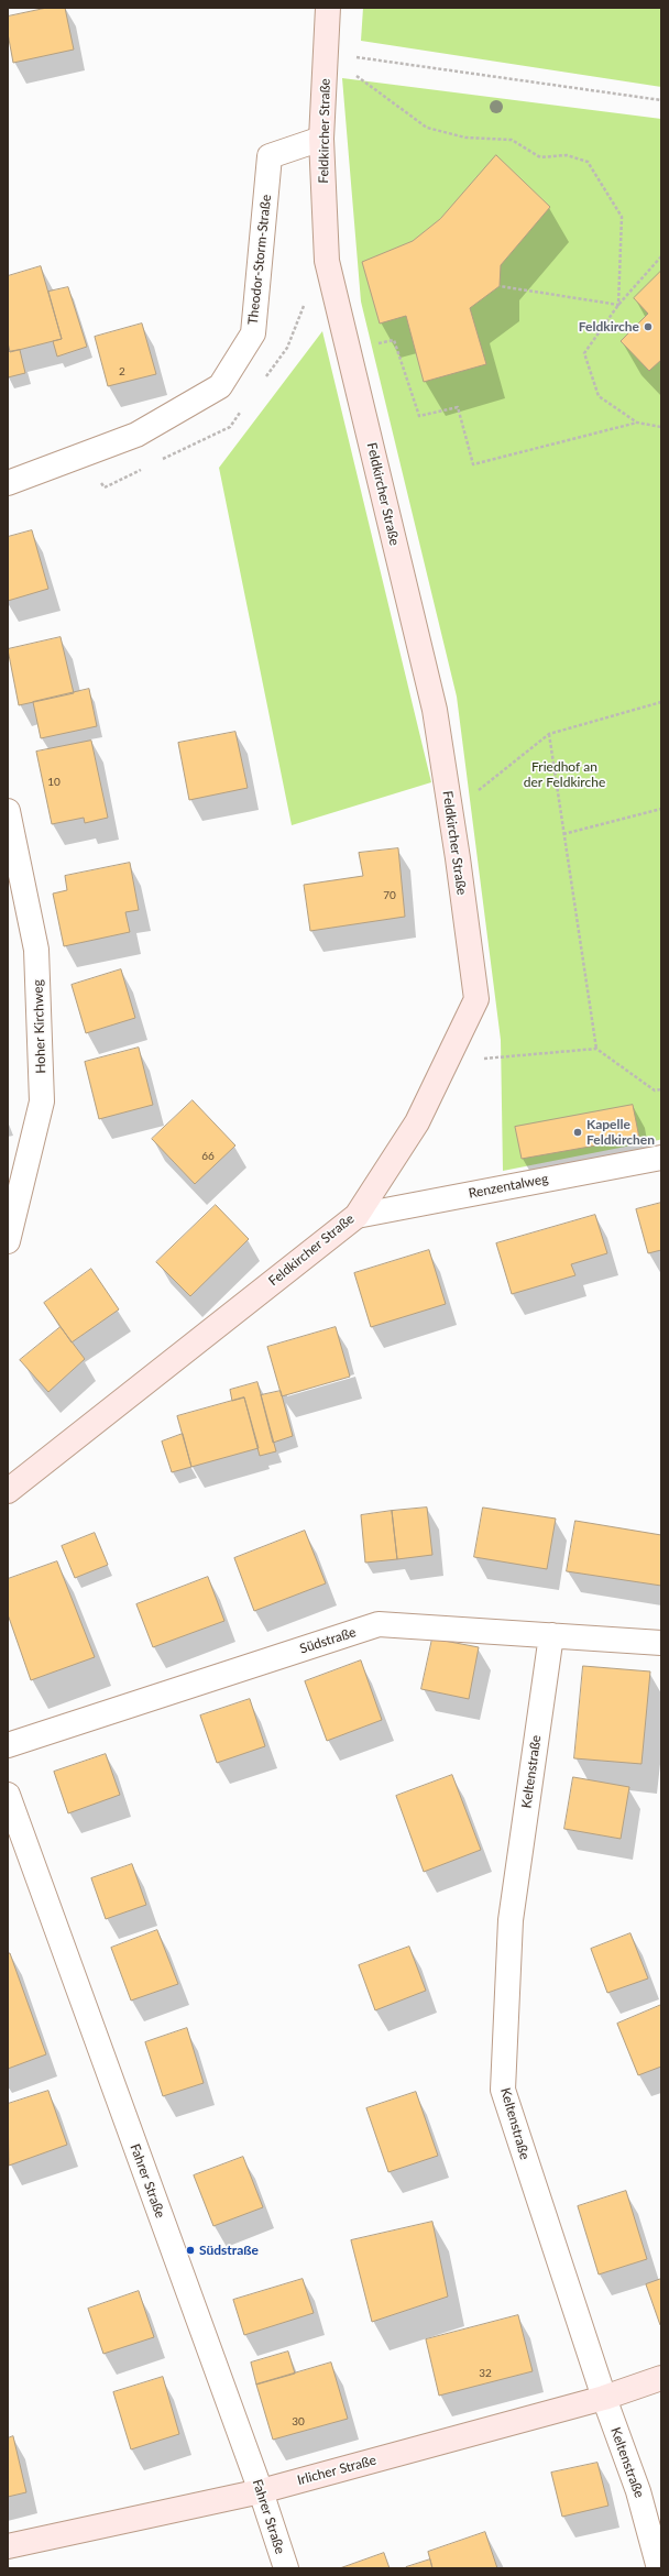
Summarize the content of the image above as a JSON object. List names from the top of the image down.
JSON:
{
  "streets": {
    "street": [
      "Feldkircher Straße",
      "Theodor-Storm-Straße",
      "Hoher Kirchweg",
      "Renzentalweg",
      "Südstraße",
      "Keltenstraße",
      "Fahrer Straße",
      "Irlicher Straße"
    ]
  },
  "crossings": [
    ["Feldkircher Straße", "Theodor-Storm-Straße"],
    ["Feldkircher Straße", "Renzentalweg"],
    ["Südstraße", "Keltenstraße"],
    ["Keltenstraße", "Irlicher Straße"],
    ["Fahrer Straße", "Irlicher Straße"]
  ],
  "parks": ["Friedhof an der Feldkirche"],
  "places": ["Feldkirche", "Kapelle Feldkirchen", "Südstraße"],
  "house_numbers": [
    "2",
    "10",
    "70",
    "66",
    "32",
    "30"
  ]
}
